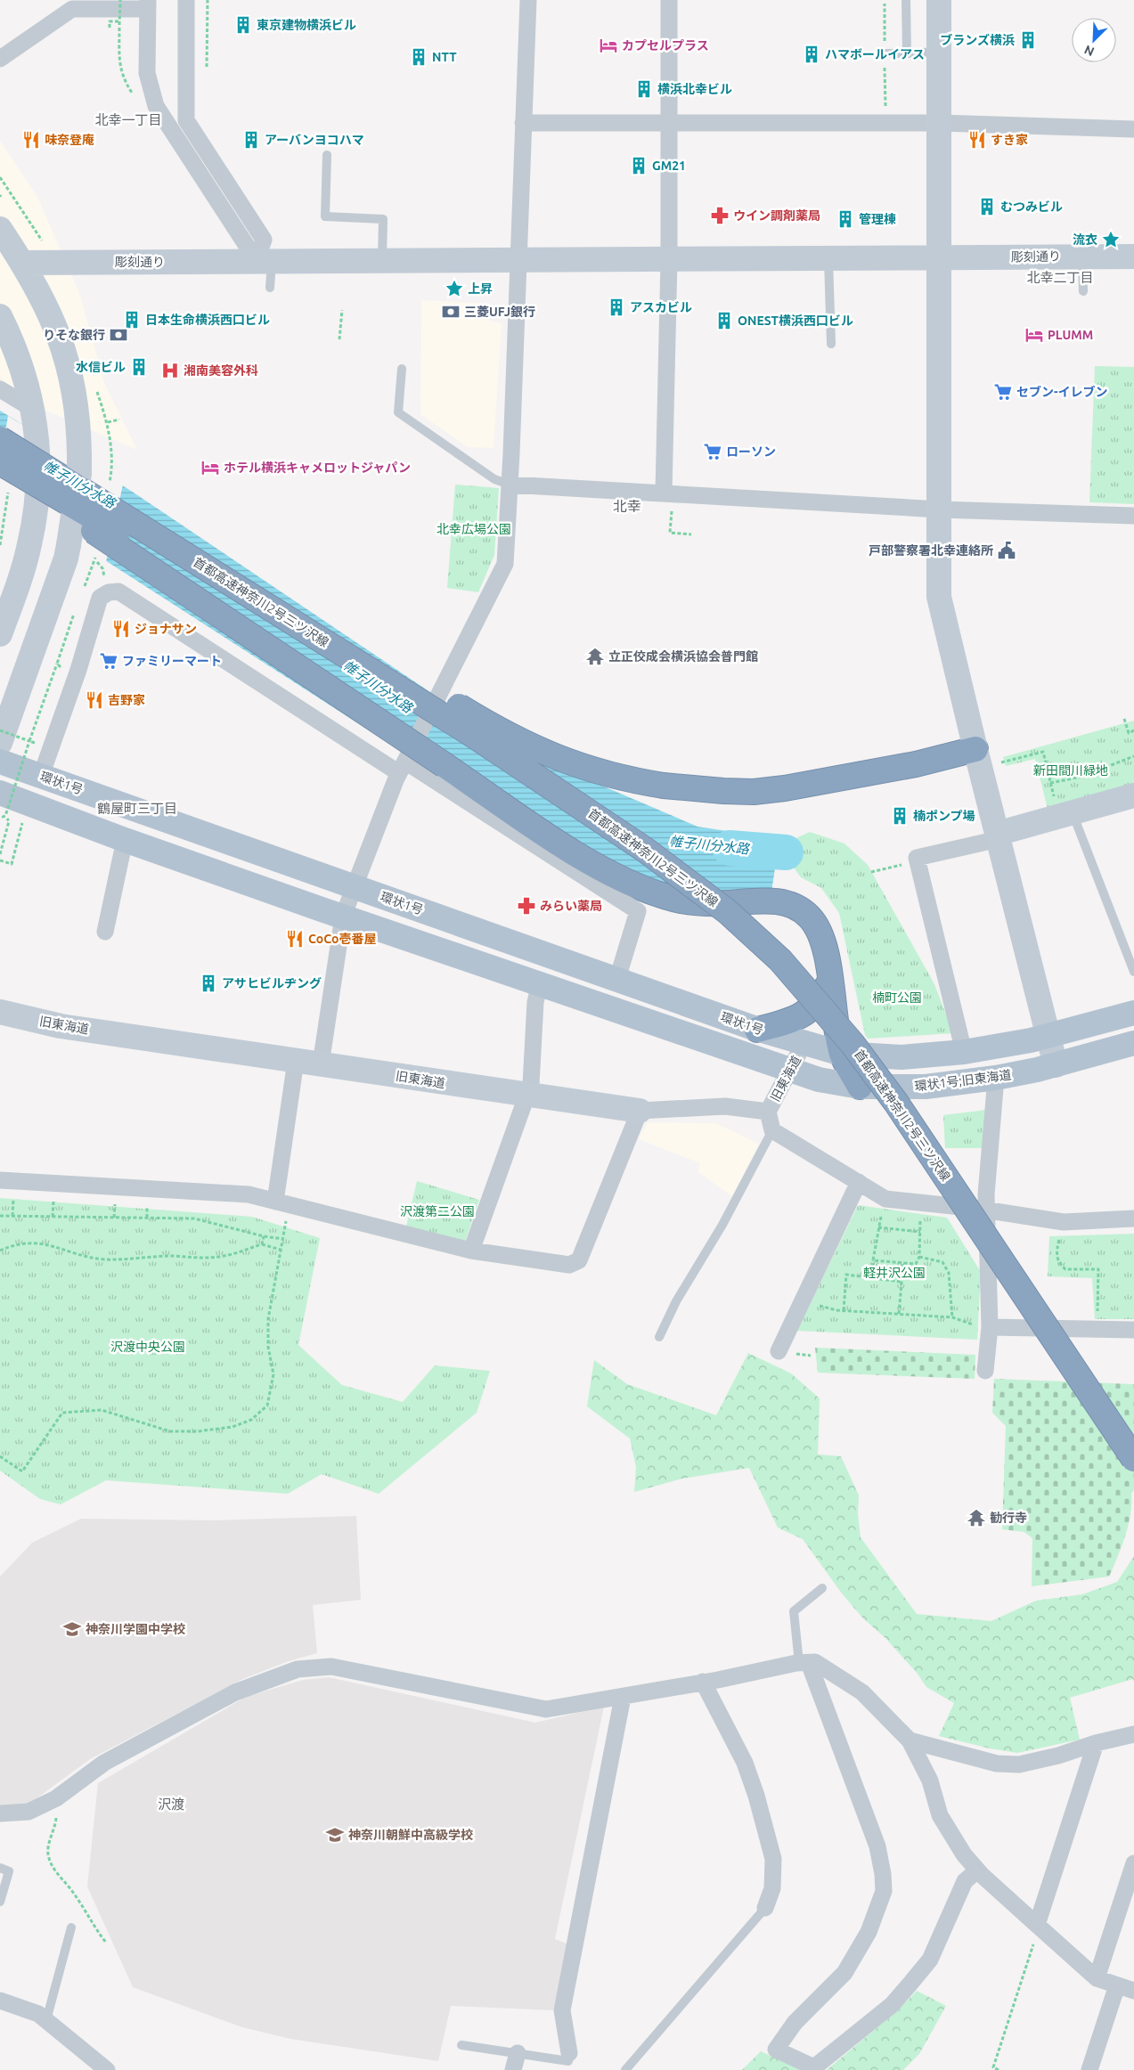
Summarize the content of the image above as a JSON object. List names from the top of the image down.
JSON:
{
  "streets": {
    "highway": ["首都高速神奈川2号三ツ沢線"],
    "main road": ["環状1号", "環状1号;旧東海道"],
    "street": ["彫刻通り", "旧東海道"]
  },
  "crossings": [
    ["環状1号", "旧東海道"],
    ["旧東海道", "環状1号;旧東海道"]
  ],
  "districts": [
    "北幸一丁目",
    "北幸二丁目",
    "北幸",
    "鶴屋町三丁目",
    "沢渡"
  ],
  "water": ["帷子川分水路"],
  "parks": [
    "北幸広場公園",
    "新田間川緑地",
    "楠町公園",
    "沢渡第二公園",
    "軽井沢公園",
    "沢渡中央公園"
  ],
  "places": {
    "building": [
      "東京建物横浜ビル",
      "ブランズ横浜",
      "ハマボールイアス",
      "NTT",
      "横浜北幸ビル",
      "アーバンヨコハマ",
      "GM21",
      "むつみビル",
      "管理棟",
      "アスカビル",
      "日本生命横浜西口ビル",
      "ONEST横浜西口ビル",
      "水信ビル",
      "楠ポンプ場",
      "アサヒビルヂング"
    ],
    "hotel": ["カプセルプラス", "PLUMM", "ホテル横浜キャメロットジャパン"],
    "restaurant": [
      "味奈登庵",
      "すき家",
      "ジョナサン",
      "吉野家",
      "CoCo壱番屋"
    ],
    "pharmacy": ["ウイン調剤薬局", "みらい薬局"],
    "place": ["流衣", "上昇"],
    "bank": ["三菱UFJ銀行", "りそな銀行"],
    "hospital": ["湘南美容外科"],
    "supermarket": ["セブン-イレブン", "ローソン", "ファミリーマート"],
    "public building": ["戸部警察署北幸連絡所"],
    "temple": ["立正佼成会横浜協会普門館", "勧行寺"],
    "school or university": ["神奈川学園中学校", "神奈川朝鮮中高級学校"]
  },
  "north": "bottom left"
}
